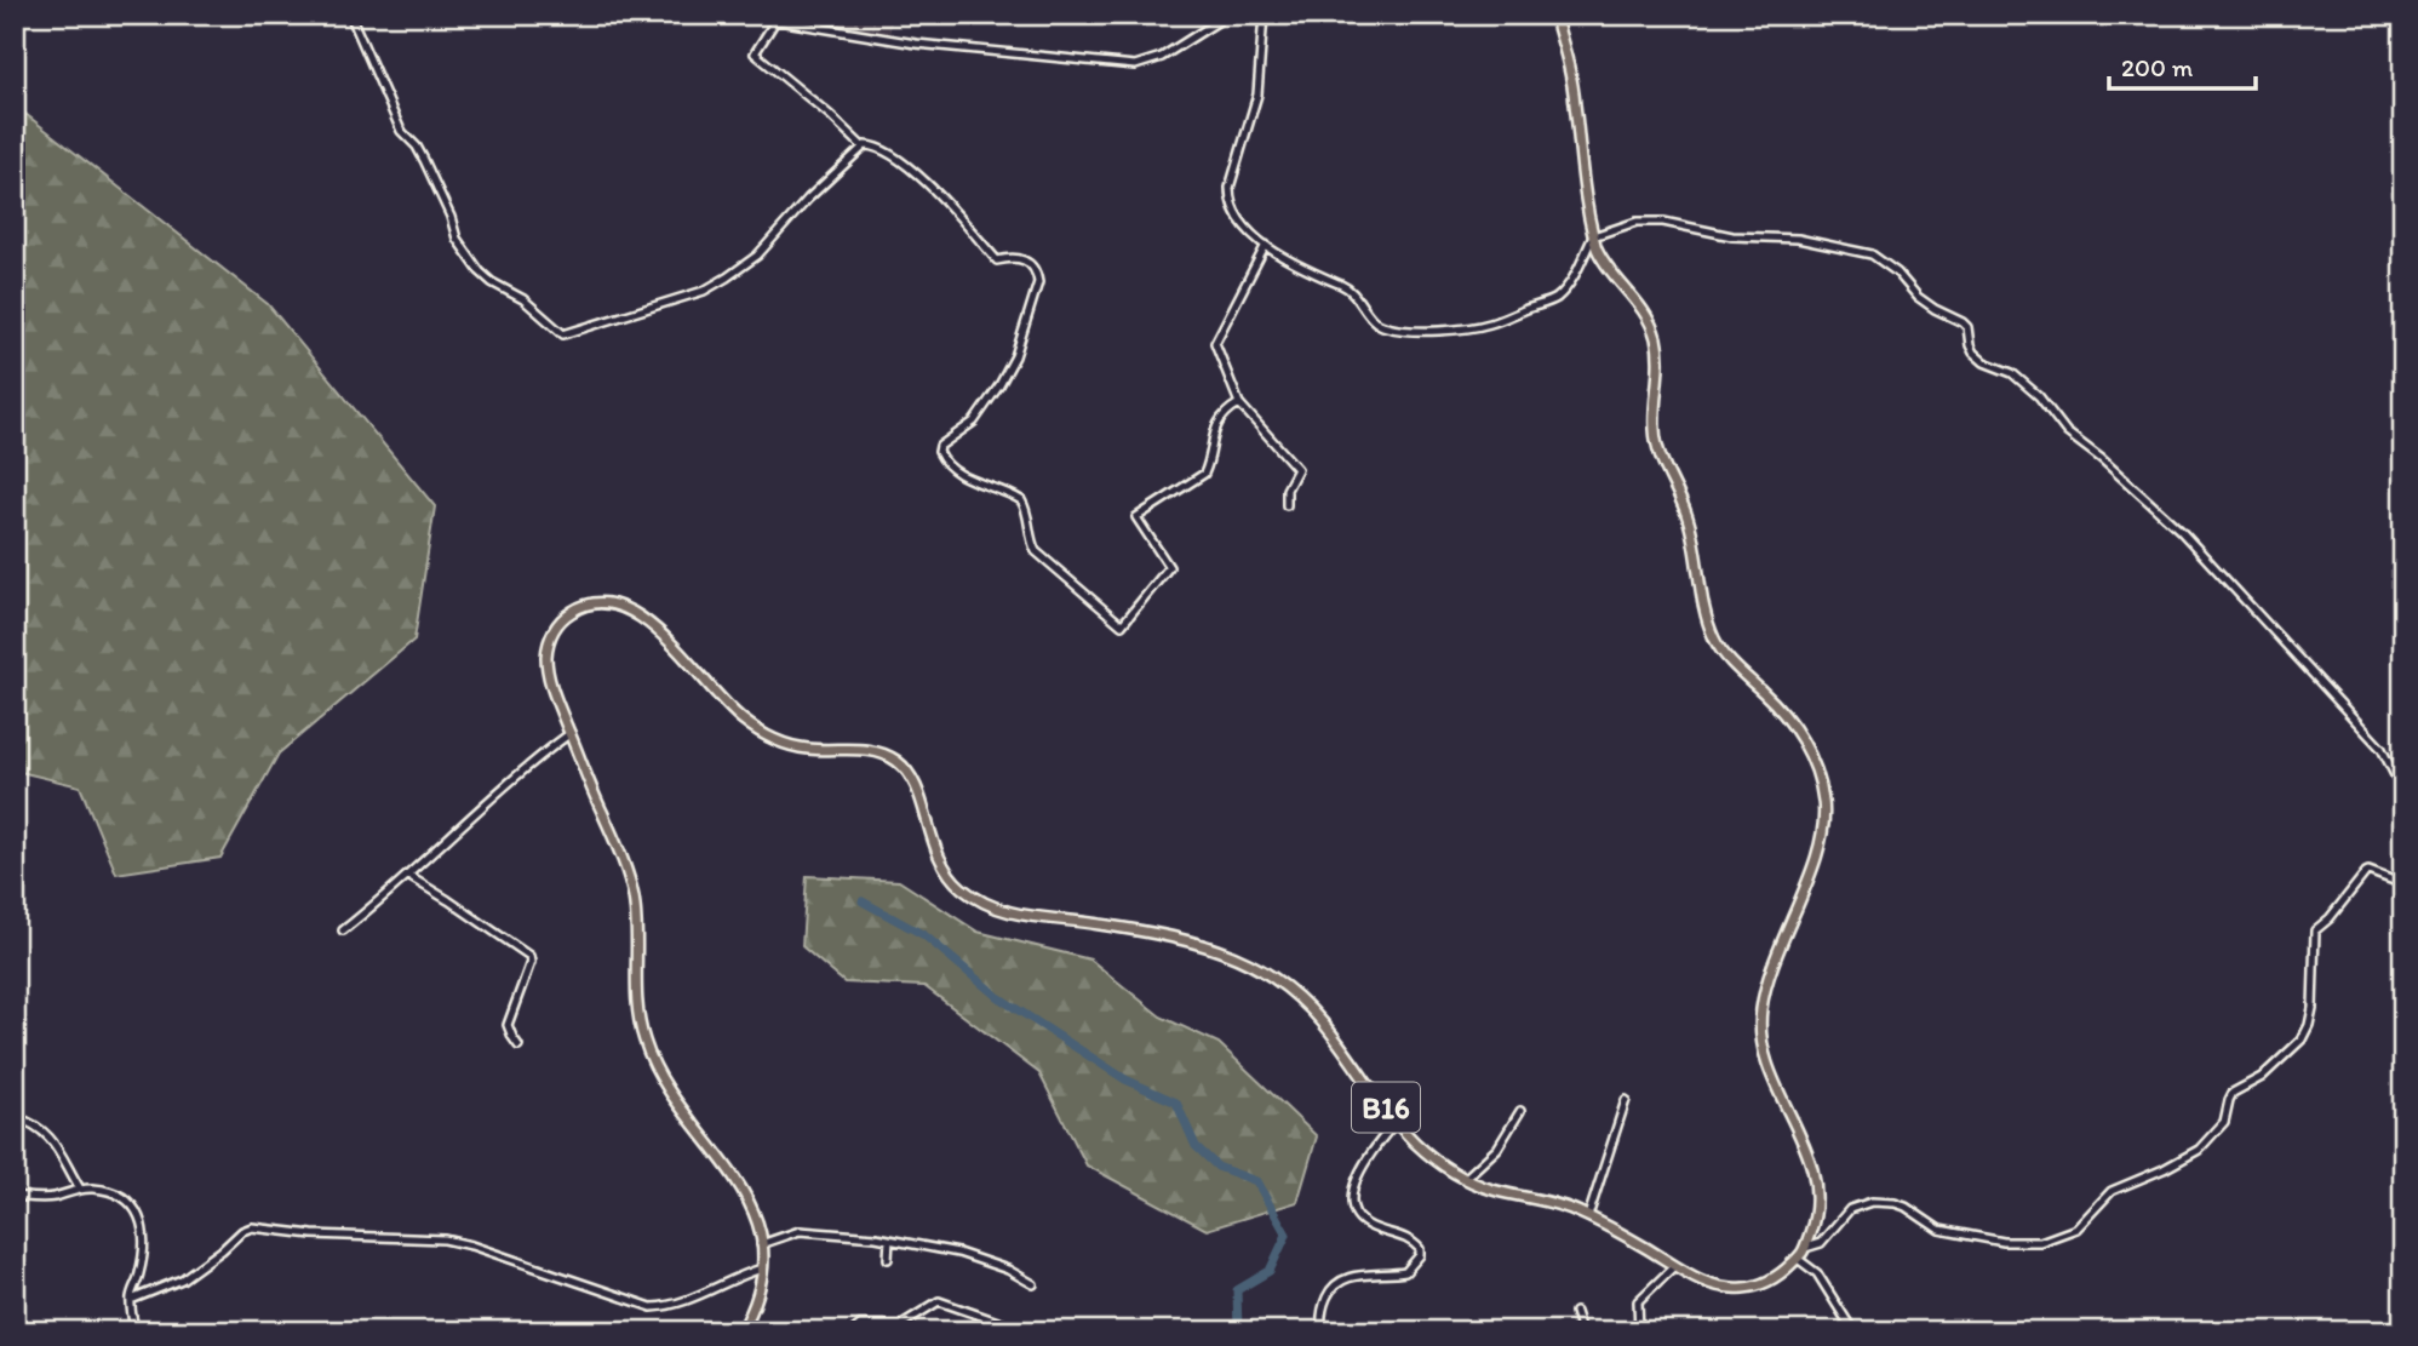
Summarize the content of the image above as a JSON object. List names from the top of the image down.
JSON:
{
  "streets": {
    "main road": ["B16"]
  },
  "scale_bar": "200 m"
}
